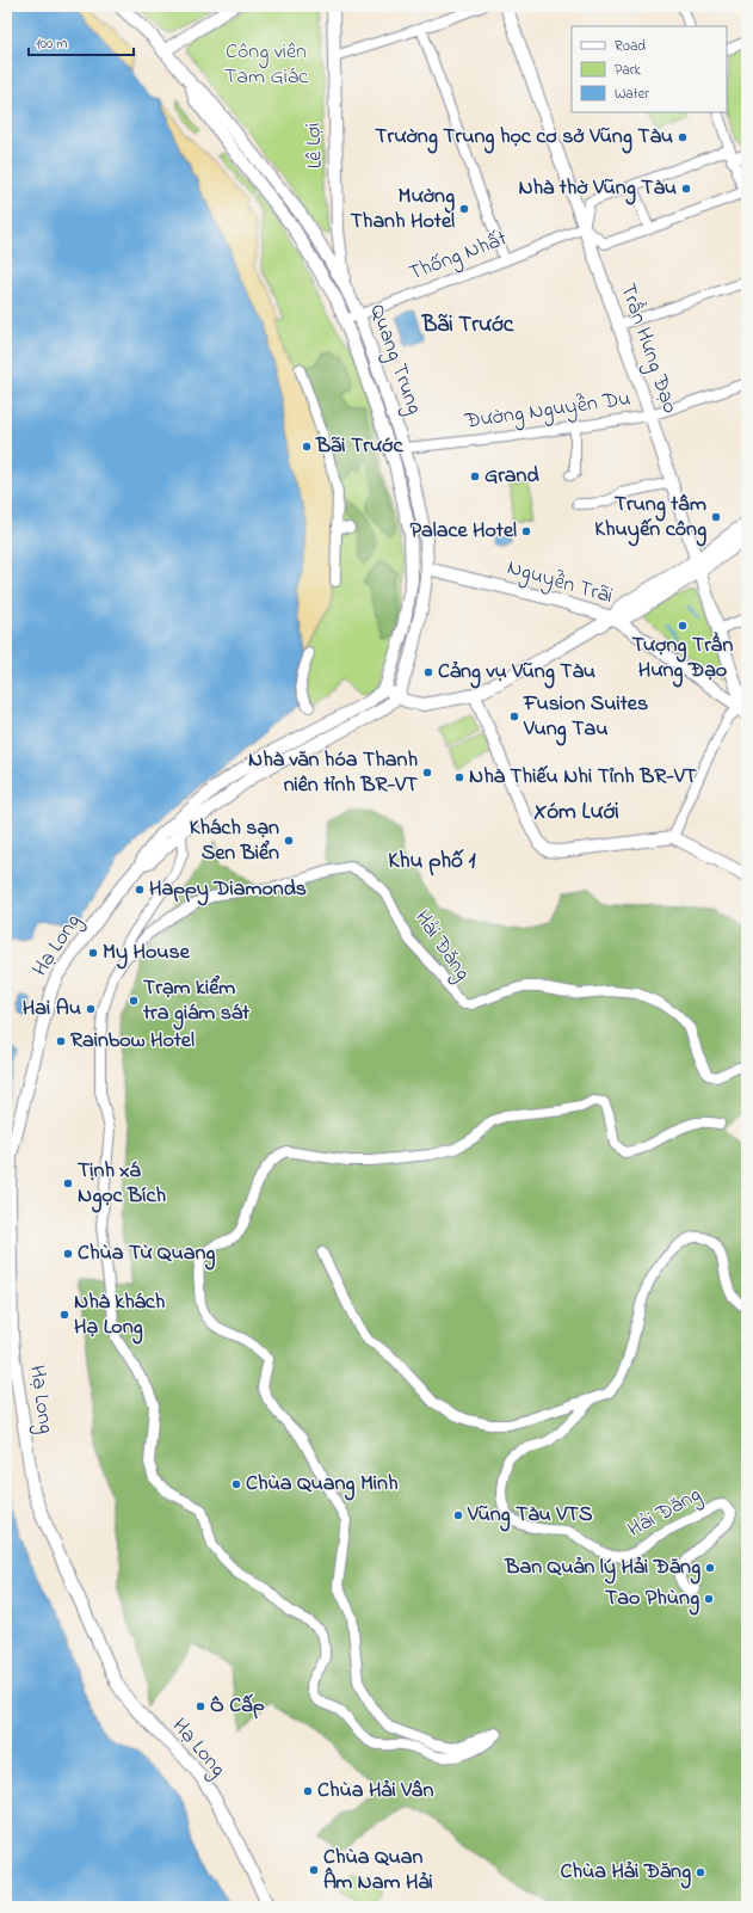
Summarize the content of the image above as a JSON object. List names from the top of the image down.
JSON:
{
  "streets": {
    "main road": [
      "Lê Lợi",
      "Trần Hưng Đạo",
      "Quang Trung",
      "Nguyễn Trãi",
      "Hạ Long"
    ],
    "street": ["Thống Nhất", "Đường Nguyễn Du", "Hải Đăng"]
  },
  "crossings": [
    ["Lê Lợi", "Quang Trung"],
    ["Thống Nhất", "Trần Hưng Đạo"],
    ["Thống Nhất", "Quang Trung"],
    ["Trần Hưng Đạo", "Đường Nguyễn Du"],
    ["Trần Hưng Đạo", "Nguyễn Trãi"],
    ["Quang Trung", "Đường Nguyễn Du"],
    ["Quang Trung", "Nguyễn Trãi"],
    ["Quang Trung", "Hạ Long"]
  ],
  "districts": ["Bãi Trước", "Xóm Lưới", "Khu phố 1"],
  "parks": ["Công viên Tam Giác"],
  "places": [
    "Trường Trung học cơ sở Vũng Tàu",
    "Nhà thờ Vũng Tàu",
    "Mường Thanh Hotel",
    "Bãi Trước",
    "Grand",
    "Trung tâm Khuyến công",
    "Palace Hotel",
    "Tượng Trần Hưng Đạo",
    "Cảng vụ Vũng Tàu",
    "Fusion Suites Vung Tau",
    "Nhà văn hóa Thanh niên tỉnh BR-VT",
    "Nhà Thiếu Nhi Tỉnh BR-VT",
    "Khách sạn Sen Biển",
    "Happy Diamonds",
    "My House",
    "Trạm kiểm tra giám sát",
    "Hai Au",
    "Rainbow Hotel",
    "Tịnh xá Ngọc Bích",
    "Chùa Từ Quang",
    "Nhà khách Hạ Long",
    "Chùa Quang Minh",
    "Vũng Tàu VTS",
    "Ban Quản lý Hải Đăng",
    "Tao Phùng",
    "Ô Cấp",
    "Chùa Hải Vân",
    "Chùa Quan Âm Nam Hải",
    "Chùa Hải Đăng"
  ],
  "legend": ["Road", "Park", "Water"],
  "scale_bar": "100 m"
}
